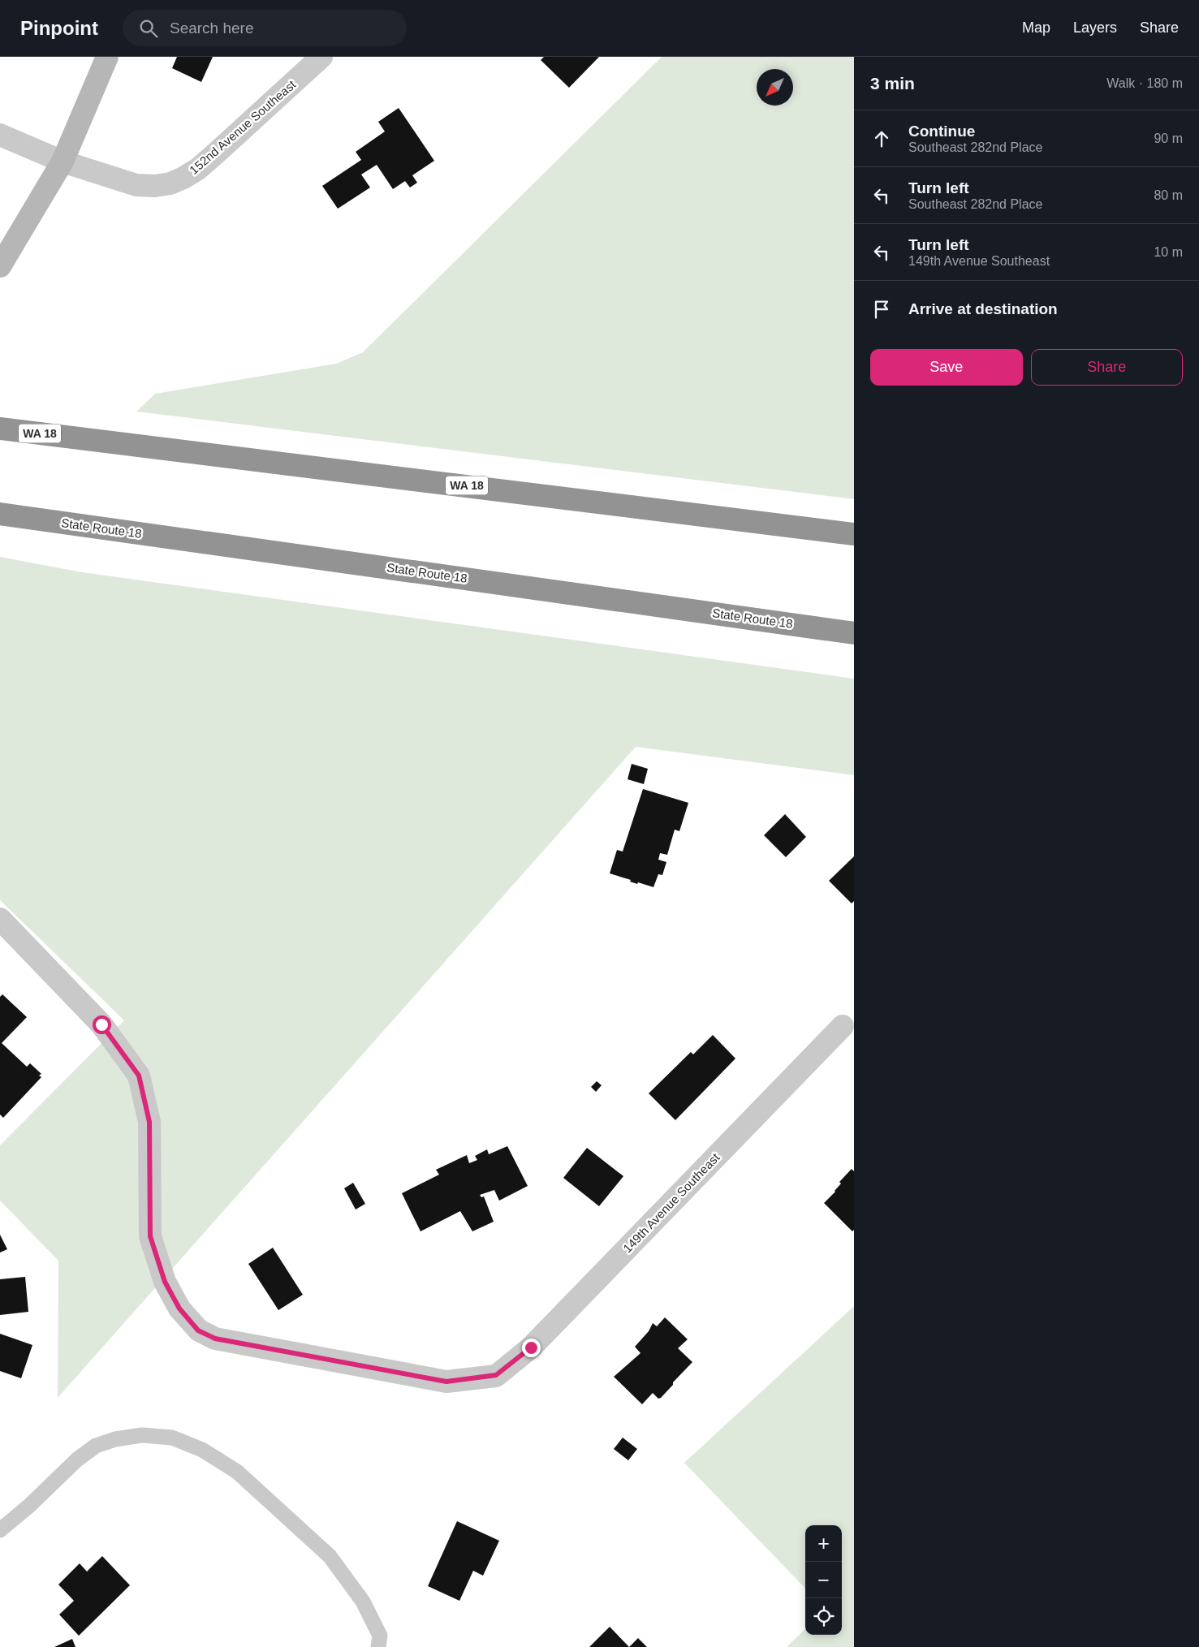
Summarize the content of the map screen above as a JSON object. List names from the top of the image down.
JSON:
{
  "streets": {
    "highway": ["WA 18", "State Route 18"],
    "street": ["152nd Avenue Southeast", "149th Avenue Southeast"]
  },
  "north": "bottom left",
  "page": {
    "header": "Pinpoint",
    "search": "Search here",
    "nav": ["Map", "Layers", "Share"],
    "heading": ["3 min", "Walk · 180 m"],
    "list": [
      ["Continue", "Southeast 282nd Place", "90 m"],
      ["Turn left", "Southeast 282nd Place", "80 m"],
      ["Turn left", "149th Avenue Southeast", "10 m"],
      "Arrive at destination"
    ],
    "buttons": ["Save", "Share"],
    "map_buttons": ["+", "−"]
  }
}
